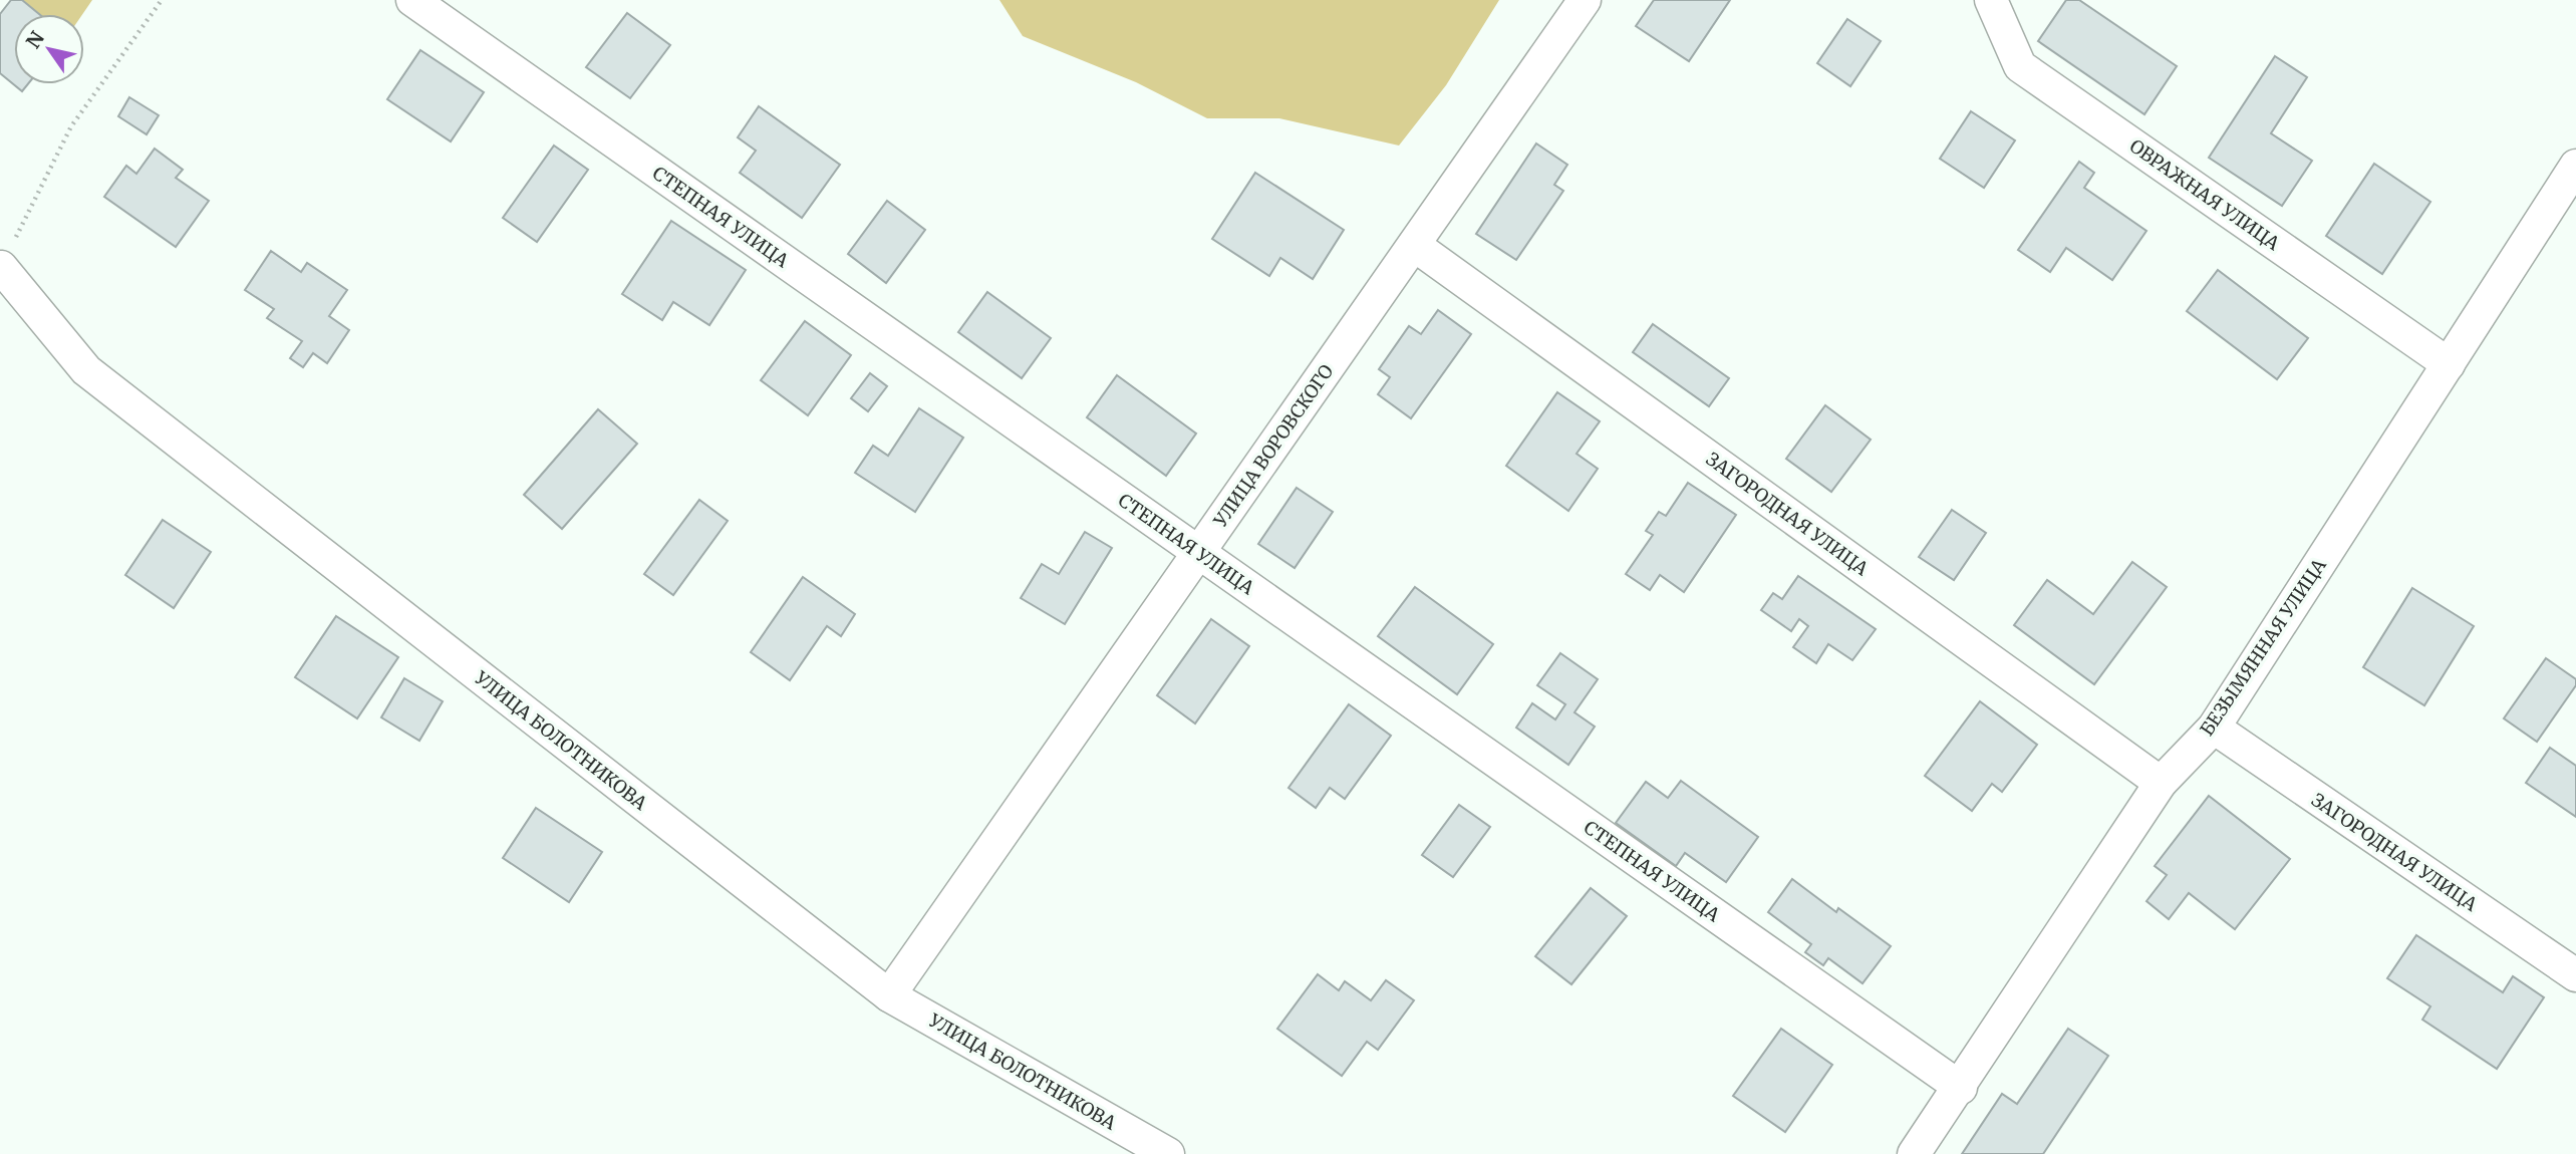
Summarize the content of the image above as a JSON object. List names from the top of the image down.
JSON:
{
  "streets": {
    "street": [
      "ОВРАЖНАЯ УЛИЦА",
      "СТЕПНАЯ УЛИЦА",
      "УЛИЦА ВОРОВСКОГО",
      "ЗАГОРОДНАЯ УЛИЦА",
      "БЕЗЫМЯННАЯ УЛИЦА",
      "УЛИЦА БОЛОТНИКОВА"
    ]
  },
  "crossings": [
    ["ОВРАЖНАЯ УЛИЦА", "БЕЗЫМЯННАЯ УЛИЦА"],
    ["СТЕПНАЯ УЛИЦА", "УЛИЦА ВОРОВСКОГО"],
    ["СТЕПНАЯ УЛИЦА", "БЕЗЫМЯННАЯ УЛИЦА"],
    ["УЛИЦА ВОРОВСКОГО", "ЗАГОРОДНАЯ УЛИЦА"],
    ["УЛИЦА ВОРОВСКОГО", "УЛИЦА БОЛОТНИКОВА"],
    ["ЗАГОРОДНАЯ УЛИЦА", "БЕЗЫМЯННАЯ УЛИЦА"]
  ],
  "north": "top left"
}
